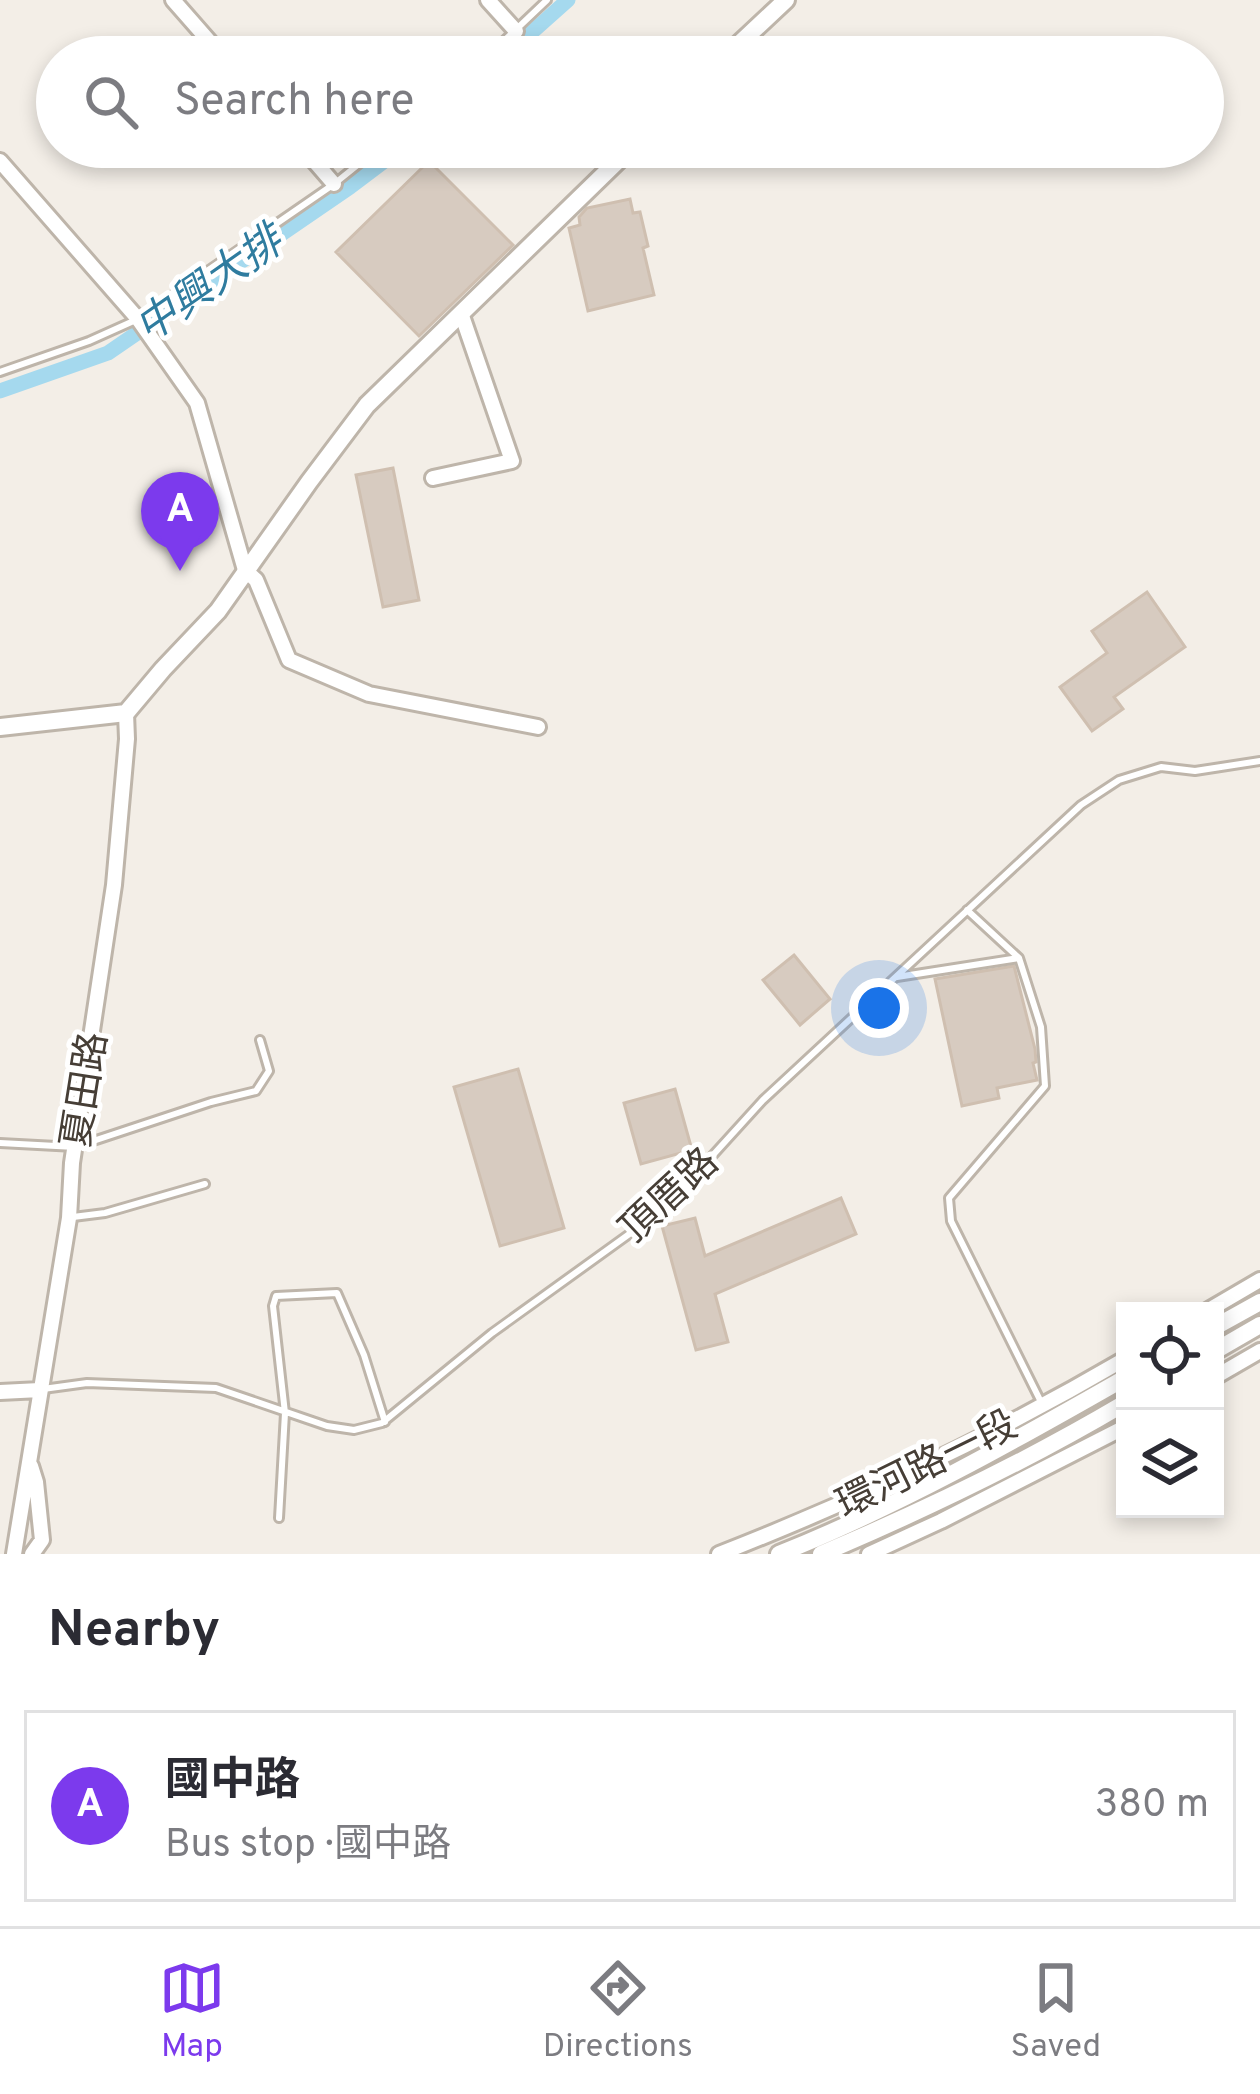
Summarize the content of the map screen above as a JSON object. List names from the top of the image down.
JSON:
{
  "streets": {
    "street": ["夏田路", "環河路一段"],
    "lane": ["頂厝路"]
  },
  "water": ["中興大排"],
  "page": {
    "search": "Search here",
    "pins": "A",
    "heading": "Nearby",
    "list": [
      {
        "mark": "A",
        "name": "國中路",
        "note": "Bus stop · 國中路",
        "value": "380 m"
      }
    ],
    "nav": ["Map", "Directions", "Saved"]
  }
}
